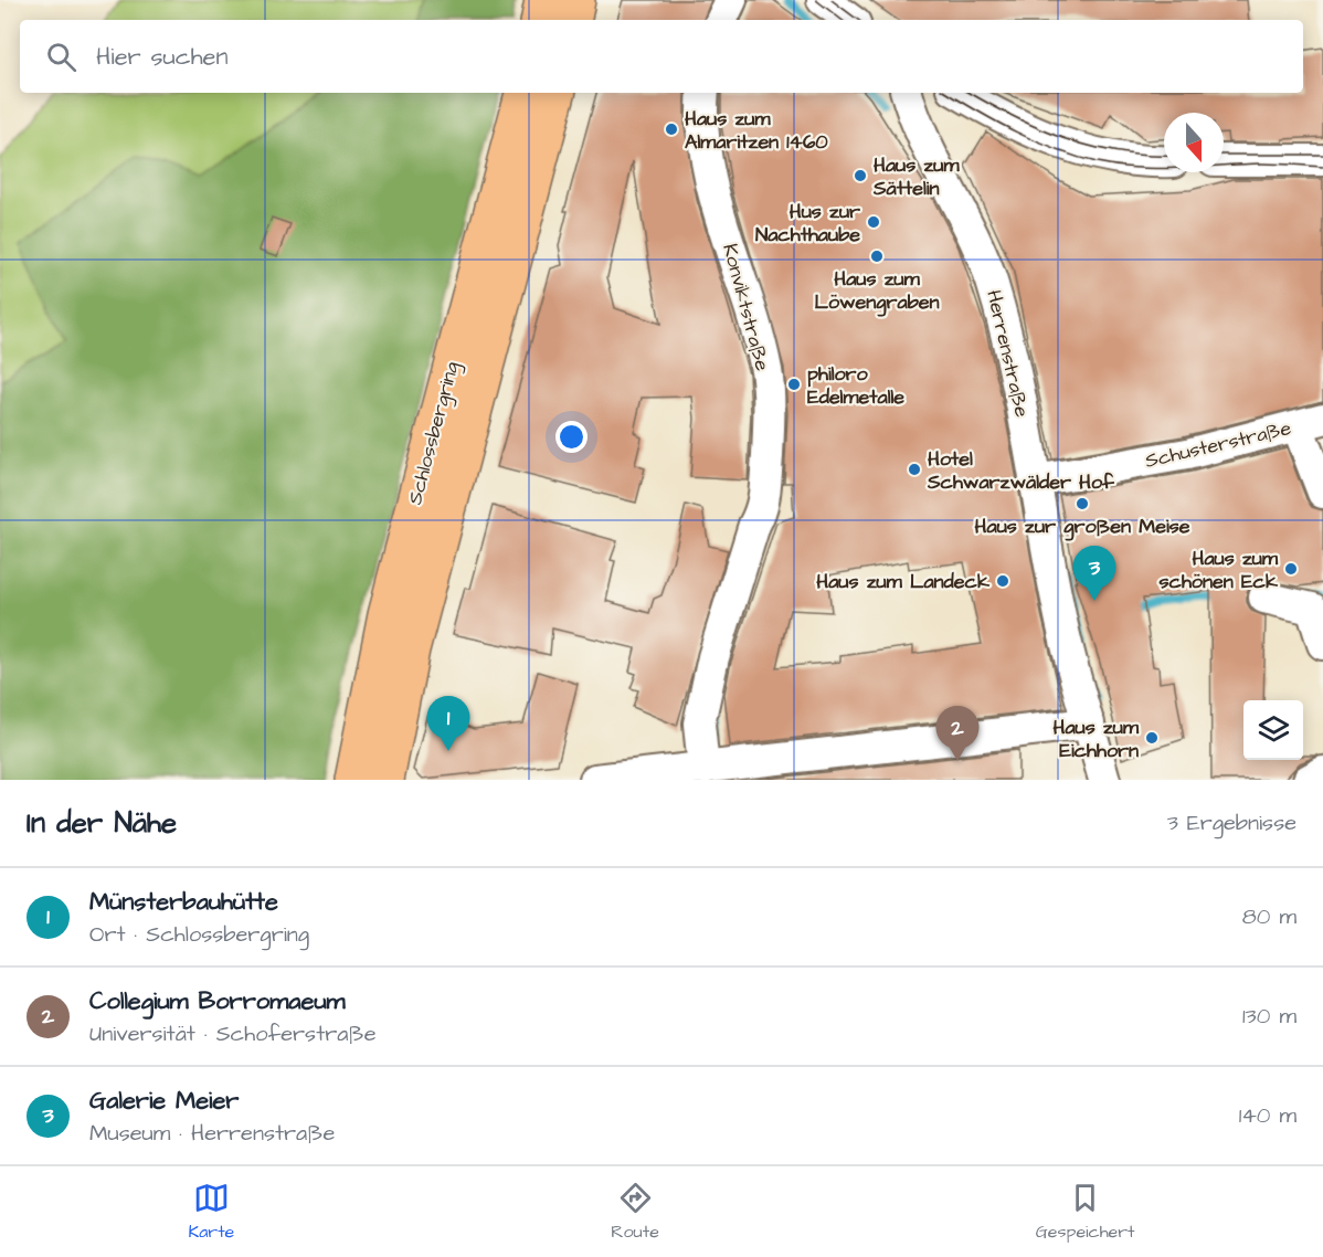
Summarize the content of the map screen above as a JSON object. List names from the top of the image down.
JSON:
{
  "streets": {
    "main road": ["Schlossbergring"],
    "street": ["Konviktstraße", "Herrenstraße", "Schusterstraße"]
  },
  "crossings": [
    ["Herrenstraße", "Schusterstraße"]
  ],
  "places": [
    "Haus zum Almaritzen 1460",
    "Haus zum Sättelin",
    "Hus zur Nachthaube",
    "Haus zum Löwengraben",
    "philoro Edelmetalle",
    "Hotel Schwarzwälder Hof",
    "Haus zur großen Meise",
    "Haus zum schönen Eck",
    "Haus zum Landeck",
    "Haus zum Eichhorn"
  ],
  "north": "bottom",
  "page": {
    "search": "Hier suchen",
    "pins": ["3", "1", "2"],
    "heading": ["In der Nähe", "3 Ergebnisse"],
    "list": [
      {
        "mark": "1",
        "name": "Münsterbauhütte",
        "note": "Ort · Schlossbergring",
        "value": "80 m"
      },
      {
        "mark": "2",
        "name": "Collegium Borromaeum",
        "note": "Universität · Schoferstraße",
        "value": "130 m"
      },
      {
        "mark": "3",
        "name": "Galerie Meier",
        "note": "Museum · Herrenstraße",
        "value": "140 m"
      }
    ],
    "nav": ["Karte", "Route", "Gespeichert"]
  }
}
